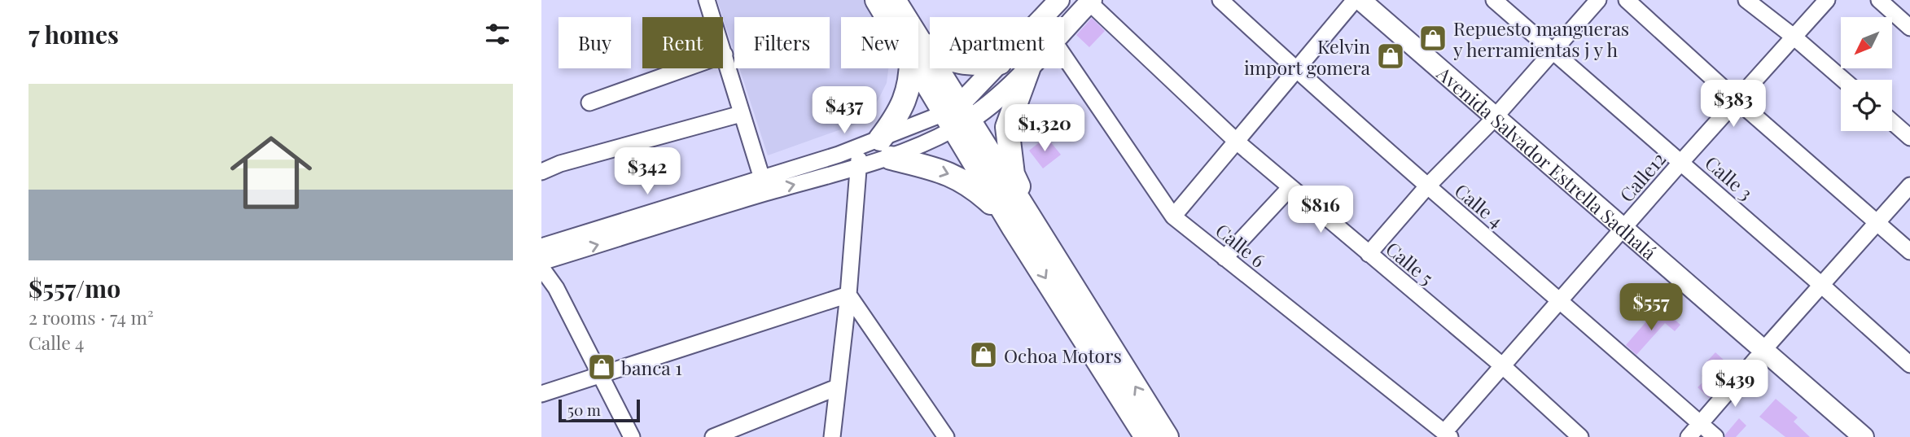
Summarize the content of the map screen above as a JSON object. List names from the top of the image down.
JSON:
{
  "streets": {
    "main road": ["Avenida Salvador Estrella Sadhalá"],
    "street": [
      "Calle12",
      "Calle 3",
      "Calle 4",
      "Calle 6",
      "Calle 5"
    ]
  },
  "crossings": [
    ["Avenida Salvador Estrella Sadhalá", "Calle12"],
    ["Calle12", "Calle 3"],
    ["Calle12", "Calle 4"],
    ["Calle12", "Calle 6"],
    ["Calle12", "Calle 5"]
  ],
  "places": {
    "shop": [
      "Repuesto mangueras y herramientas j y h",
      "Kelvin import gomera",
      "Ochoa Motors",
      "banca 1"
    ]
  },
  "scale_bar": "50 m",
  "north": "bottom left",
  "page": {
    "heading": "7 homes",
    "chip": [
      "Buy",
      "Rent",
      "Filters",
      "New",
      "Apartment"
    ],
    "list": [
      {
        "name": "$557/mo",
        "note": "2 rooms · 74 m² · Calle 4"
      }
    ],
    "price": [
      "$383",
      "$437",
      "$1,320",
      "$342",
      "$816",
      "$557",
      "$439"
    ],
    "scale": "50 m"
  }
}
